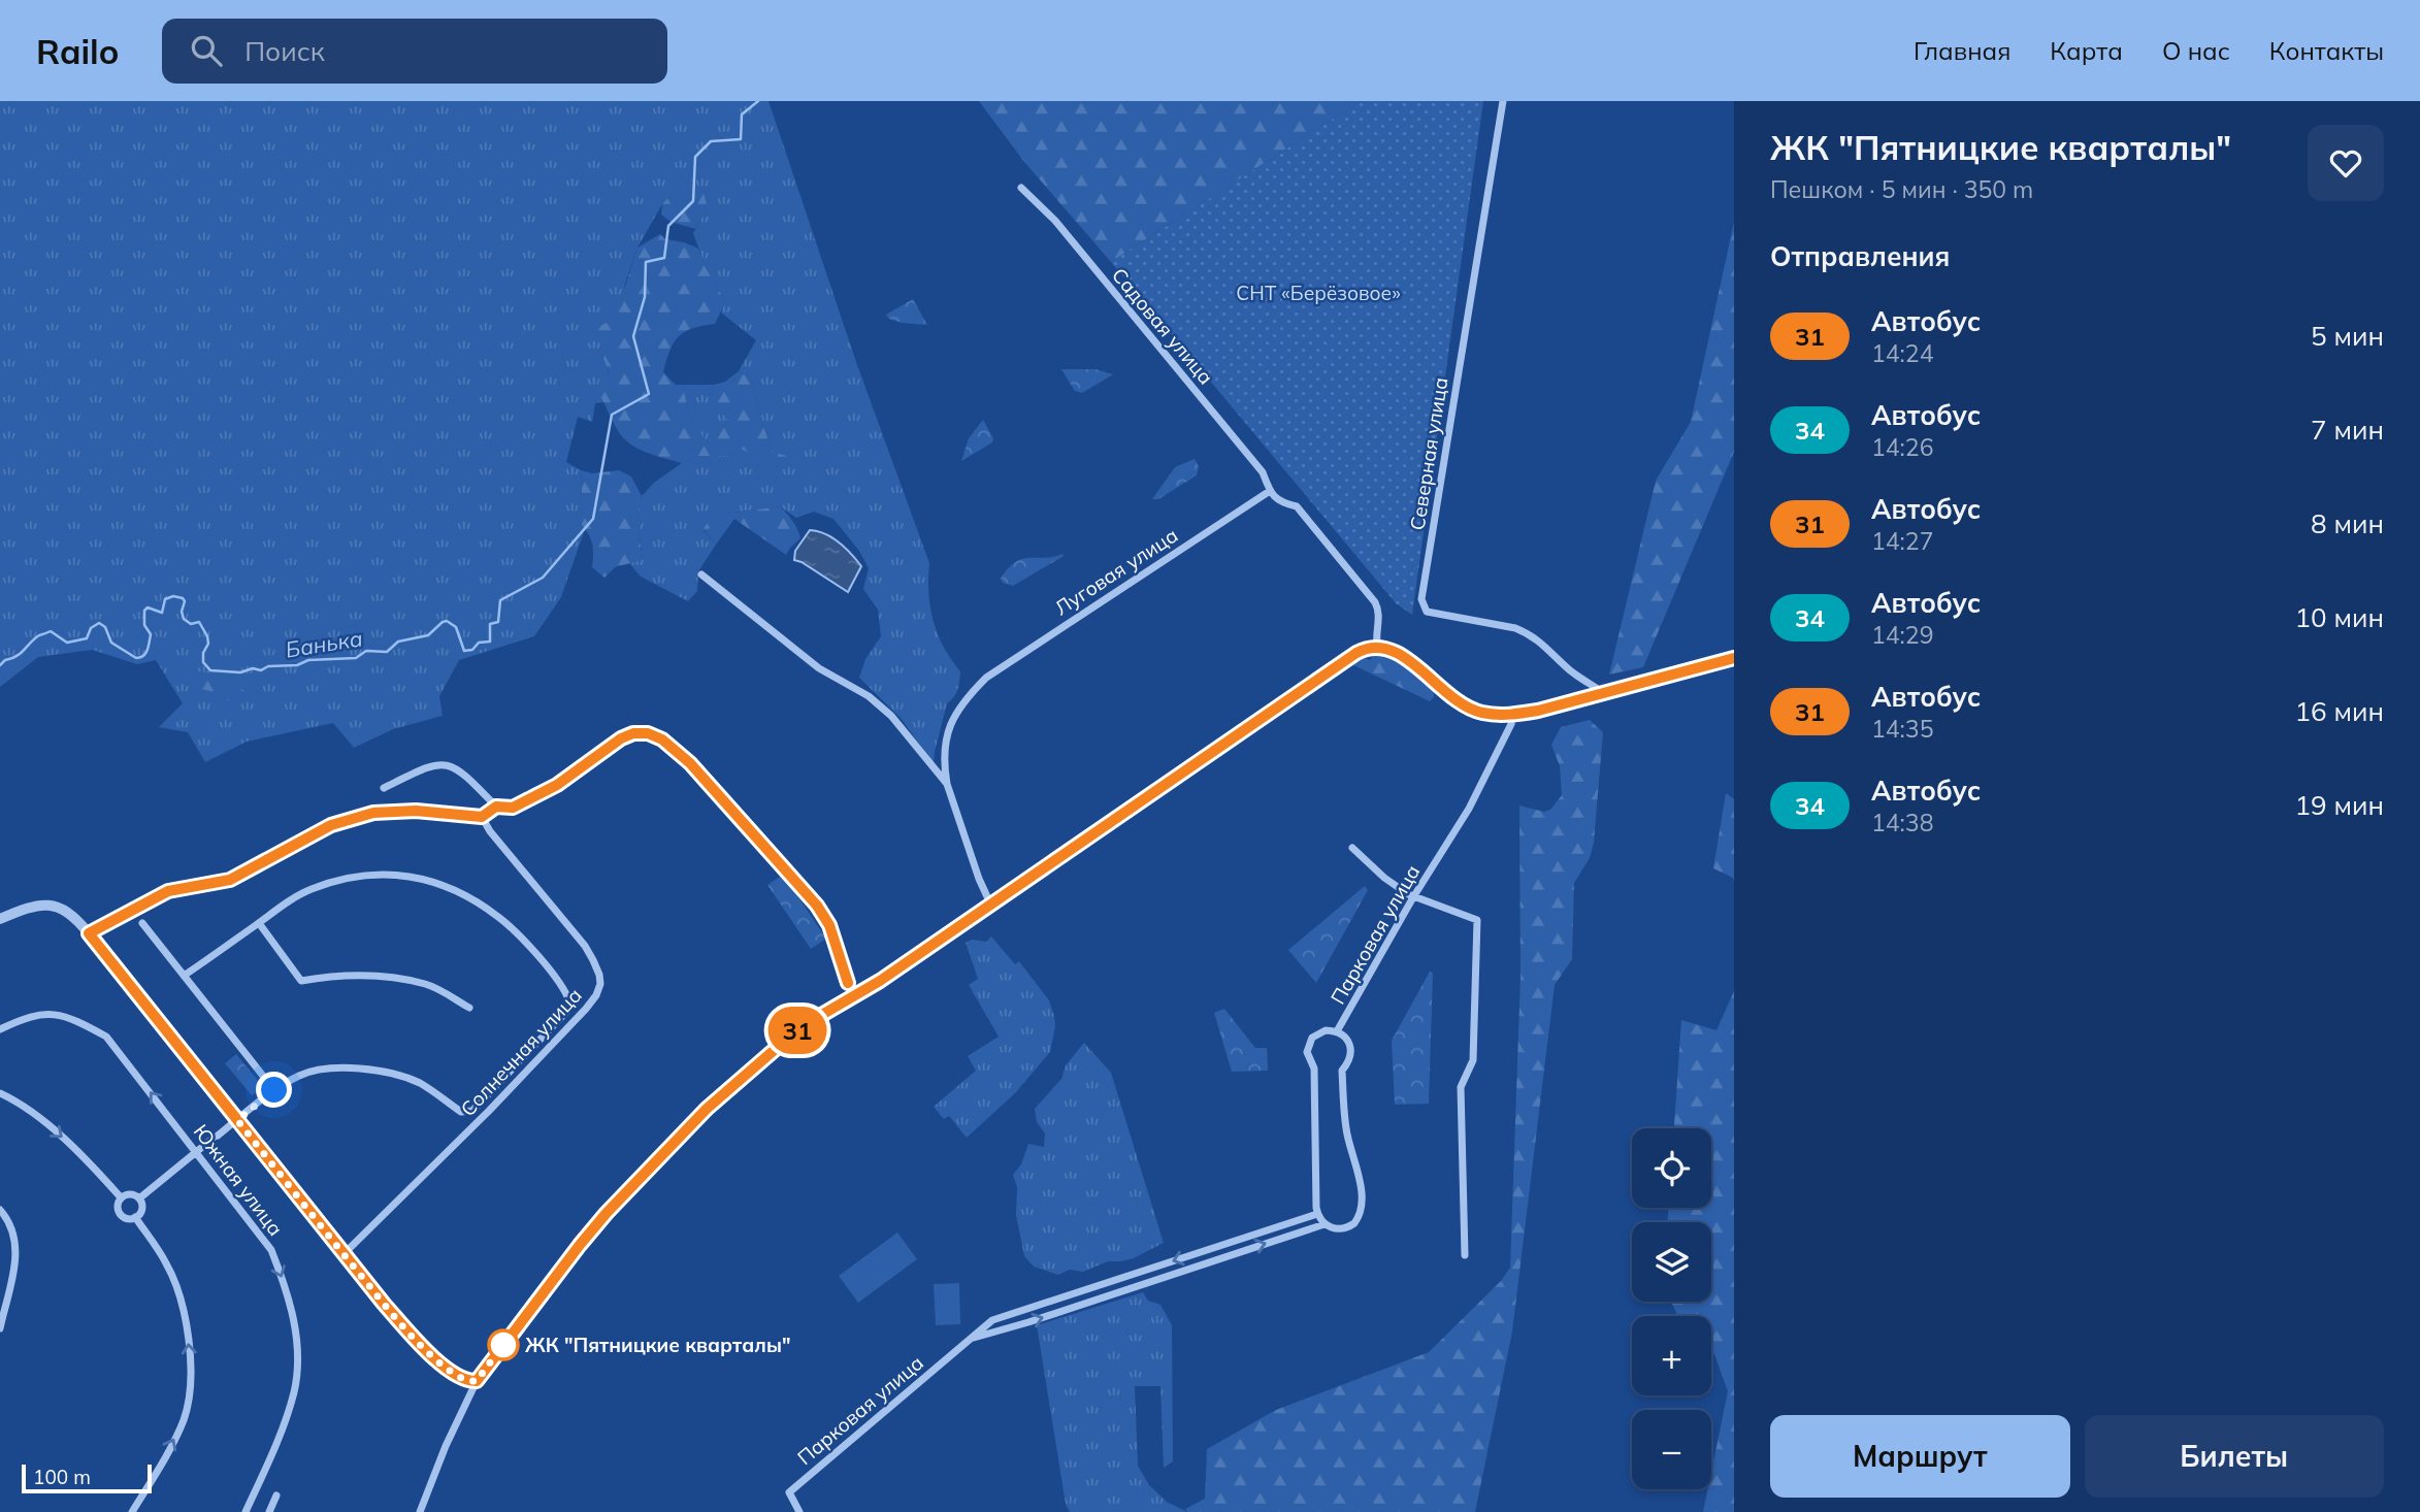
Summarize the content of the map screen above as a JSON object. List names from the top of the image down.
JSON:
{
  "streets": {
    "street": [
      "Садовая улица",
      "Северная улица",
      "Луговая улица",
      "Парковая улица",
      "Солнечная улица",
      "Южная улица"
    ]
  },
  "crossings": [
    ["Садовая улица", "Луговая улица"]
  ],
  "water": ["Банька"],
  "parks": ["СНТ «Берёзовое»"],
  "places": ["ЖК \"Пятницкие кварталы\""],
  "lines": ["bus line 31"],
  "scale_bar": "100 m",
  "page": {
    "header": "Railo",
    "search": "Поиск",
    "nav": [
      "Главная",
      "Карта",
      "О нас",
      "Контакты"
    ],
    "on_map": "31",
    "heading": [
      ["ЖК \"Пятницкие кварталы\"", "Пешком · 5 мин · 350 m"],
      "Отправления"
    ],
    "list": [
      {
        "mark": "31",
        "name": "Автобус",
        "note": "14:24",
        "value": "5 мин"
      },
      {
        "mark": "34",
        "name": "Автобус",
        "note": "14:26",
        "value": "7 мин"
      },
      {
        "mark": "31",
        "name": "Автобус",
        "note": "14:27",
        "value": "8 мин"
      },
      {
        "mark": "34",
        "name": "Автобус",
        "note": "14:29",
        "value": "10 мин"
      },
      {
        "mark": "31",
        "name": "Автобус",
        "note": "14:35",
        "value": "16 мин"
      },
      {
        "mark": "34",
        "name": "Автобус",
        "note": "14:38",
        "value": "19 мин"
      }
    ],
    "map_buttons": ["+", "−"],
    "buttons": ["Маршрут", "Билеты"],
    "scale": "100 m"
  }
}
